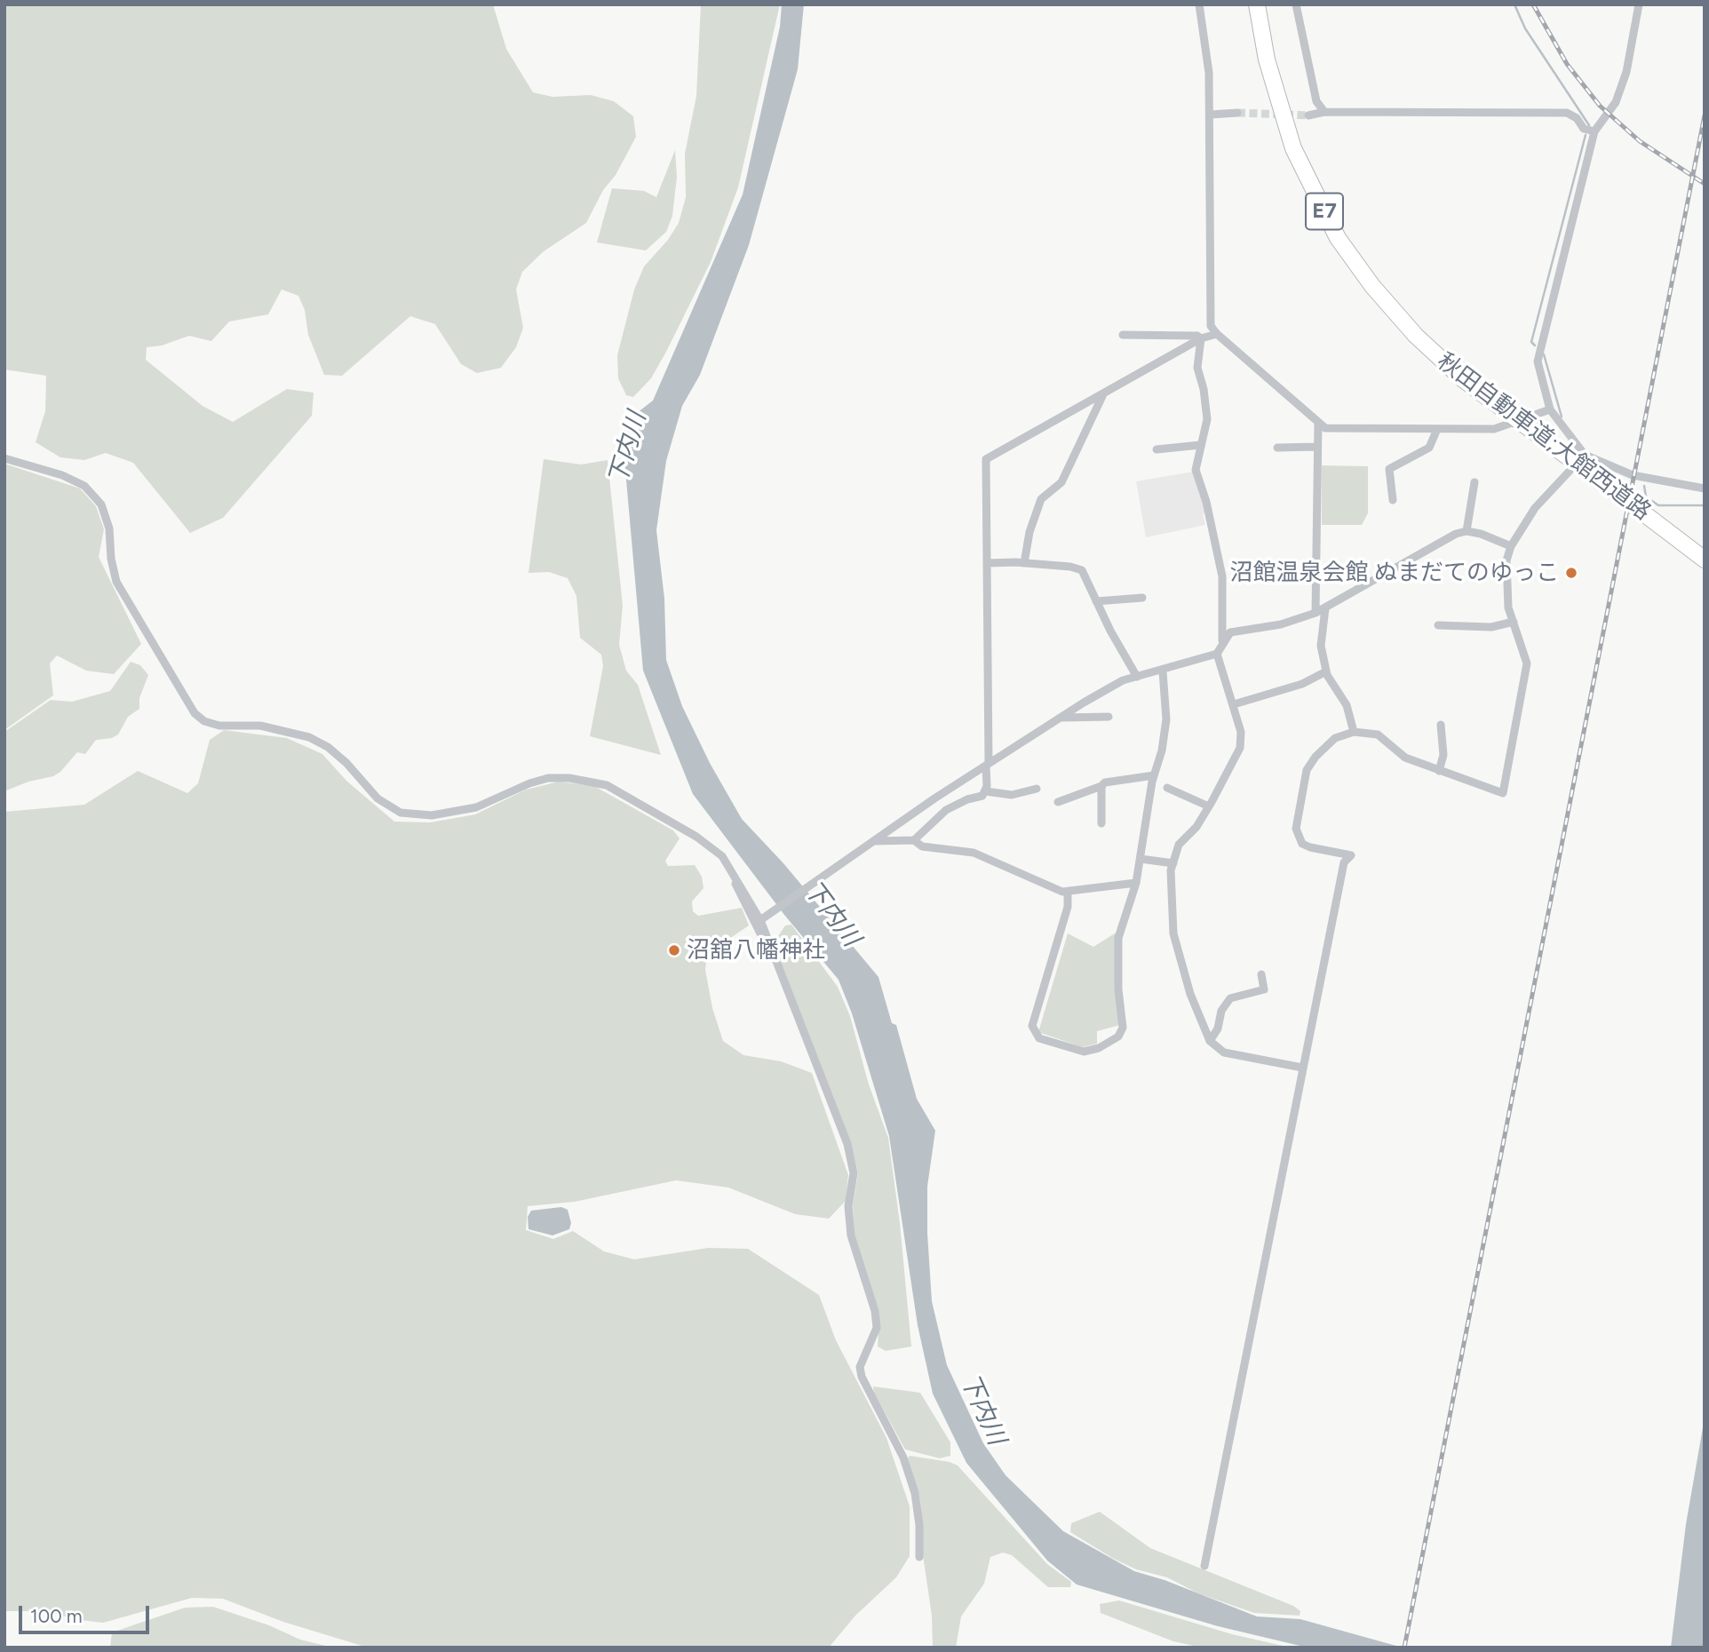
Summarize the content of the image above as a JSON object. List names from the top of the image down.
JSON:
{
  "streets": {
    "highway": ["E7", "秋田自動車道;大館西道路"]
  },
  "water": ["下内川"],
  "places": ["沼館温泉会館 ぬまだてのゆっこ", "沼舘八幡神社"],
  "scale_bar": "100 m"
}
